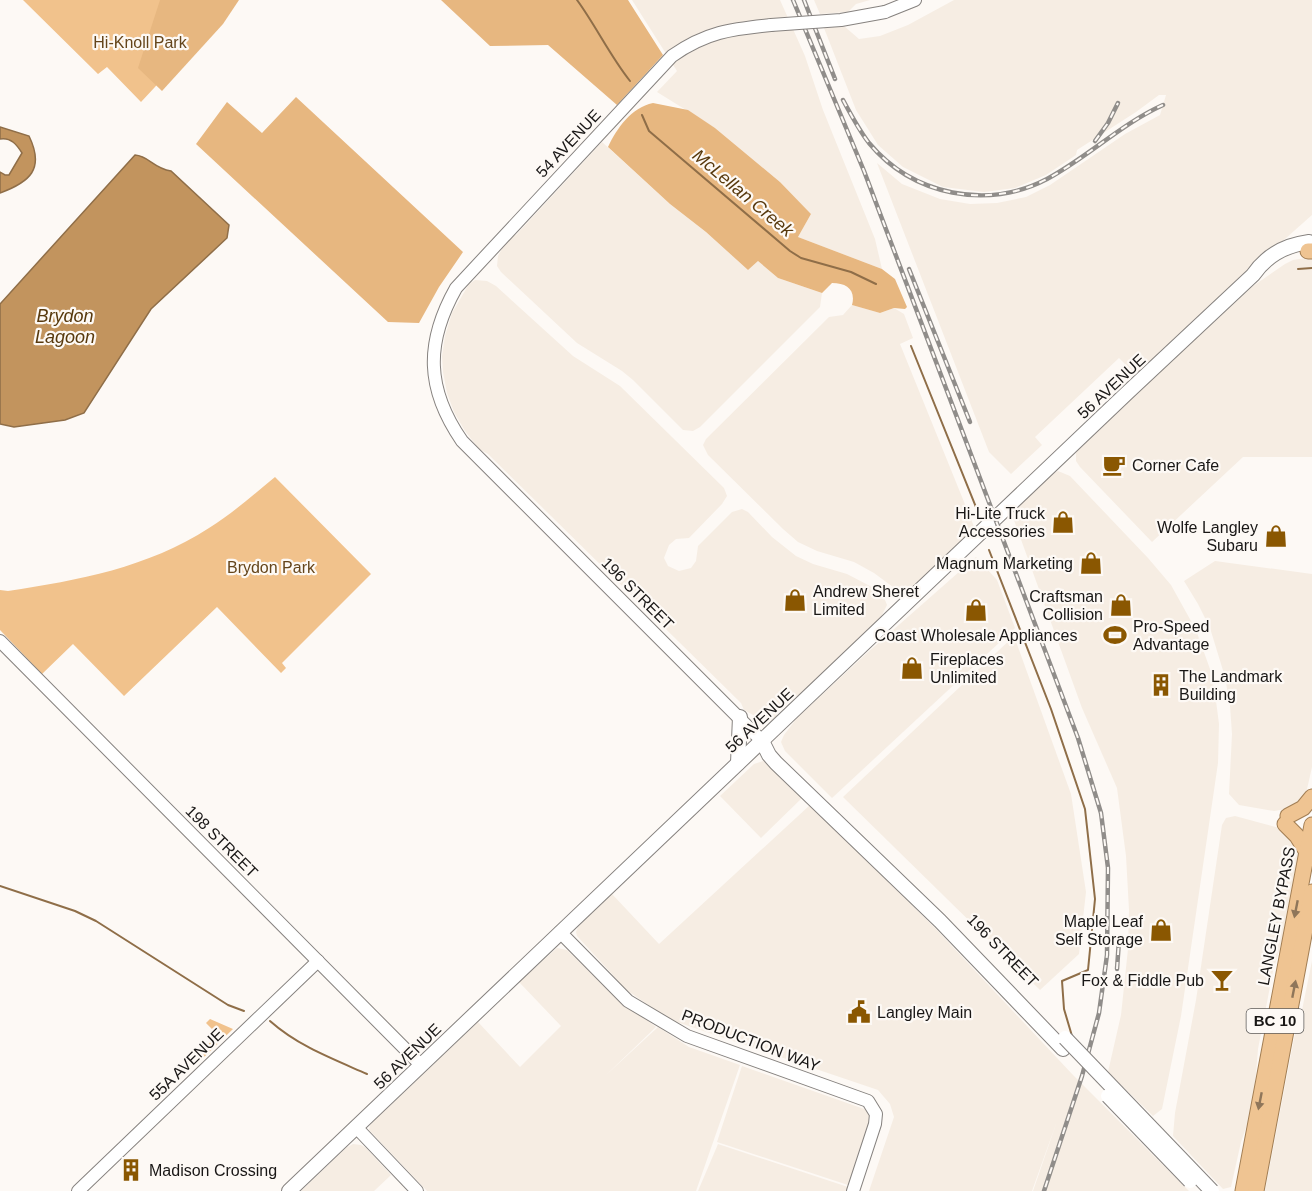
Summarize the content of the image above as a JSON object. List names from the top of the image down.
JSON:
{
  "streets": {
    "highway": ["LANGLEY BYPASS", "BC 10"],
    "main road": ["56 AVENUE", "196 STREET"],
    "street": [
      "54 AVENUE",
      "198 STREET",
      "PRODUCTION WAY",
      "55A AVENUE"
    ]
  },
  "crossings": [
    ["54 AVENUE", "196 STREET"],
    ["56 AVENUE", "196 STREET"],
    ["56 AVENUE", "198 STREET"],
    ["56 AVENUE", "PRODUCTION WAY"],
    ["198 STREET", "55A AVENUE"]
  ],
  "water": ["McLellan Creek", "Brydon Lagoon"],
  "parks": ["Hi-Knoll Park", "Brydon Park"],
  "places": {
    "cafe": ["Corner Cafe"],
    "shop": [
      "Hi-Lite Truck Accessories",
      "Wolfe Langley Subaru",
      "Magnum Marketing",
      "Andrew Sheret Limited",
      "Craftsman Collision",
      "Coast Wholesale Appliances",
      "Fireplaces Unlimited",
      "Maple Leaf Self Storage"
    ],
    "sports": ["Pro-Speed Advantage"],
    "building": ["The Landmark Building", "Madison Crossing"],
    "bar": ["Fox & Fiddle Pub"],
    "public building": ["Langley Main"]
  }
}
